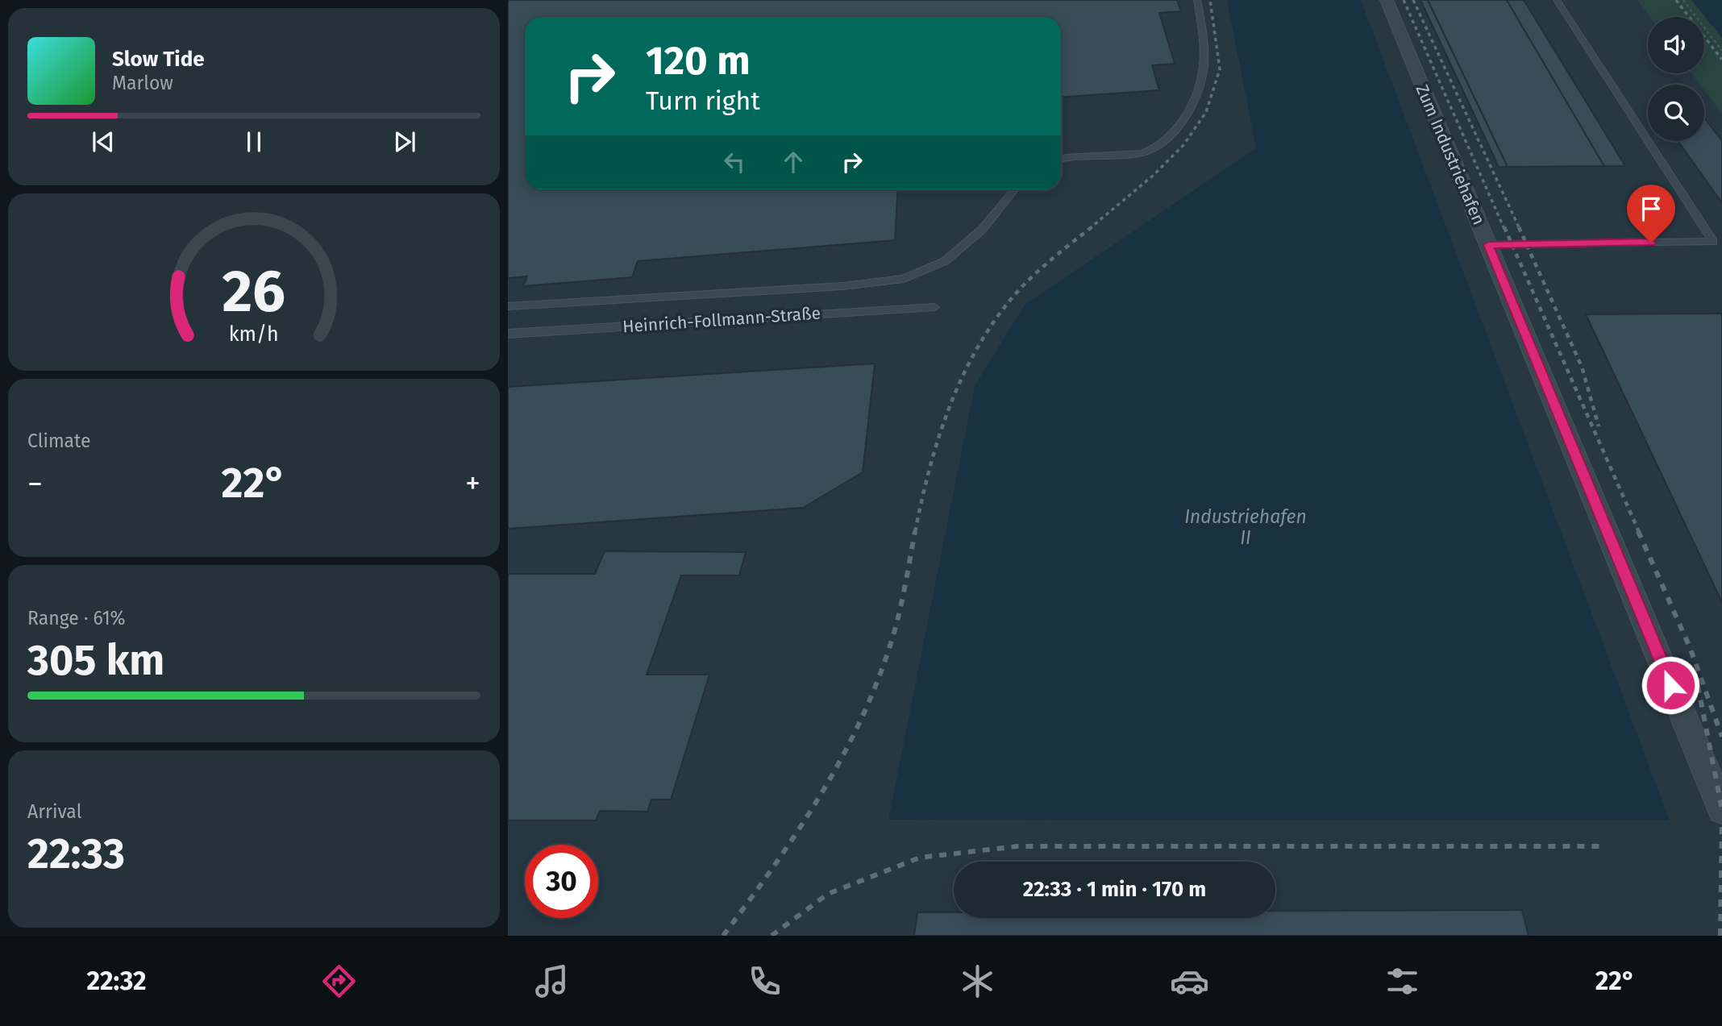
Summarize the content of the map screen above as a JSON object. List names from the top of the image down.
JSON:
{
  "streets": {
    "street": ["Zum Industriehafen"],
    "lane": ["Heinrich-Follmann-Straße"]
  },
  "water": ["Industriehafen II"],
  "page": {
    "turn": ["120 m", "Turn right"],
    "song": ["Slow Tide", "Marlow"],
    "tile": [
      "Climate",
      ["Range · 61%", "305 km"],
      ["Arrival", "22:33"]
    ],
    "heat": ["−", "22°", "+"],
    "limit": "30",
    "trip": "22:33 · 1 min · 170 m",
    "tabs": ["22:32", "22°"],
    "gauge": ["26", "km/h"]
  }
}
